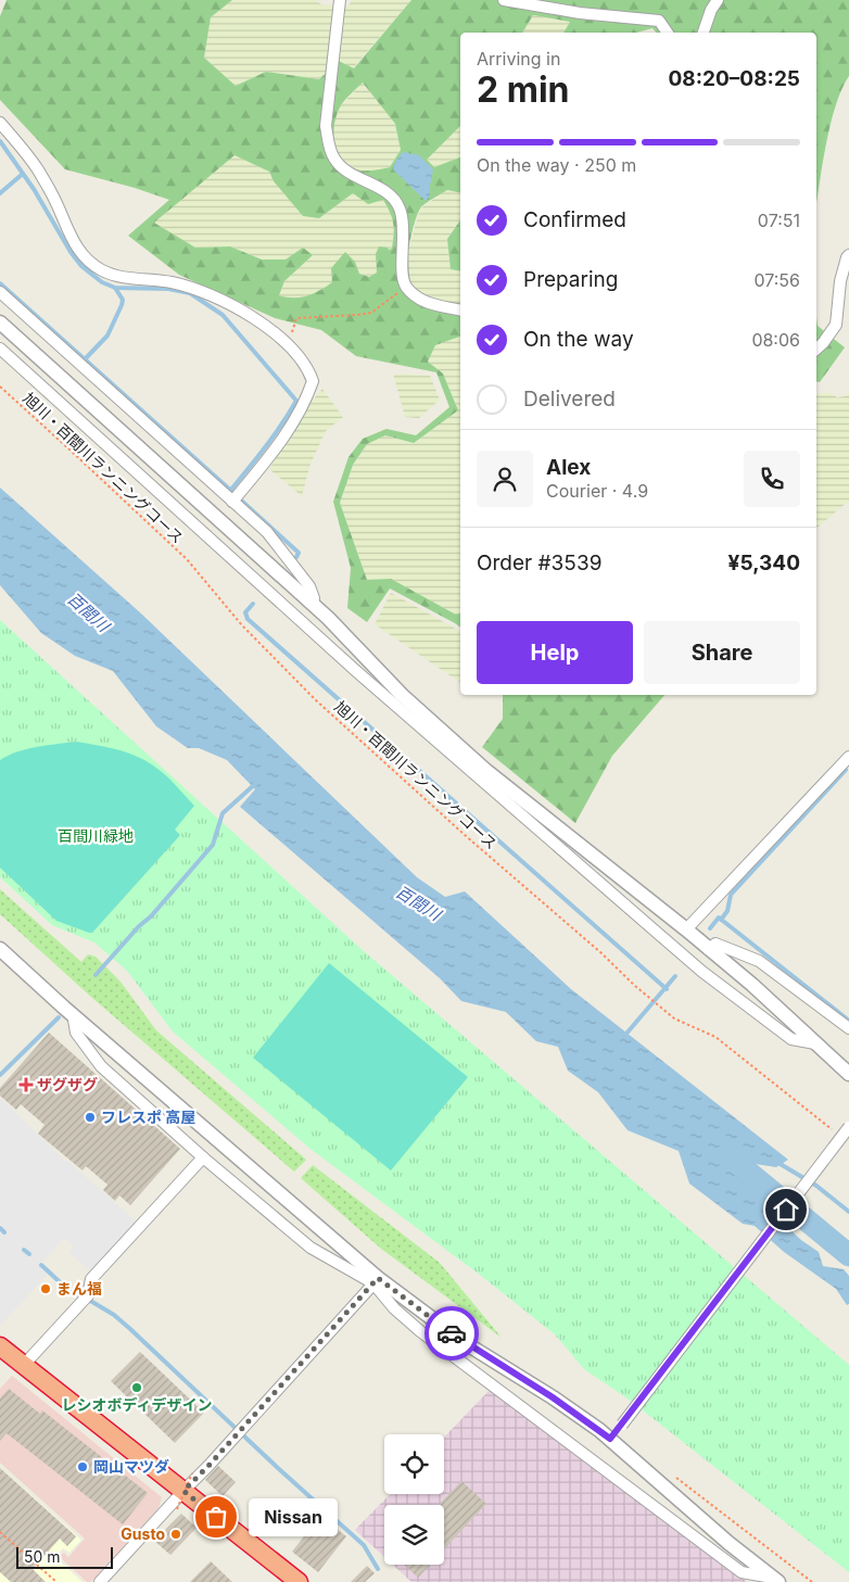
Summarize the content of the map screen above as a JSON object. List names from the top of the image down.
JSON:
{
  "streets": {
    "path": ["旭川・百間川ランニングコース"]
  },
  "water": ["百間川"],
  "parks": ["百間川緑地"],
  "places": {
    "health": ["ザグザグ"],
    "other": [
      "フレスポ 高屋",
      "まん福",
      "レシオボディデザイン",
      "岡山マツダ",
      "Nissan",
      "Gusto"
    ]
  },
  "scale_bar": "50 m",
  "page": {
    "heading": ["2 min", "Arriving in", "08:20–08:25"],
    "panel": [
      "Alex",
      "Courier · 4.9",
      "Order #3539",
      "¥5,340"
    ],
    "bar": "On the way · 250 m",
    "list": [
      ["Confirmed", "07:51"],
      ["Preparing", "07:56"],
      ["On the way", "08:06"],
      "Delivered"
    ],
    "buttons": ["Help", "Share"],
    "bubble": "Nissan",
    "scale": "50 m"
  }
}
